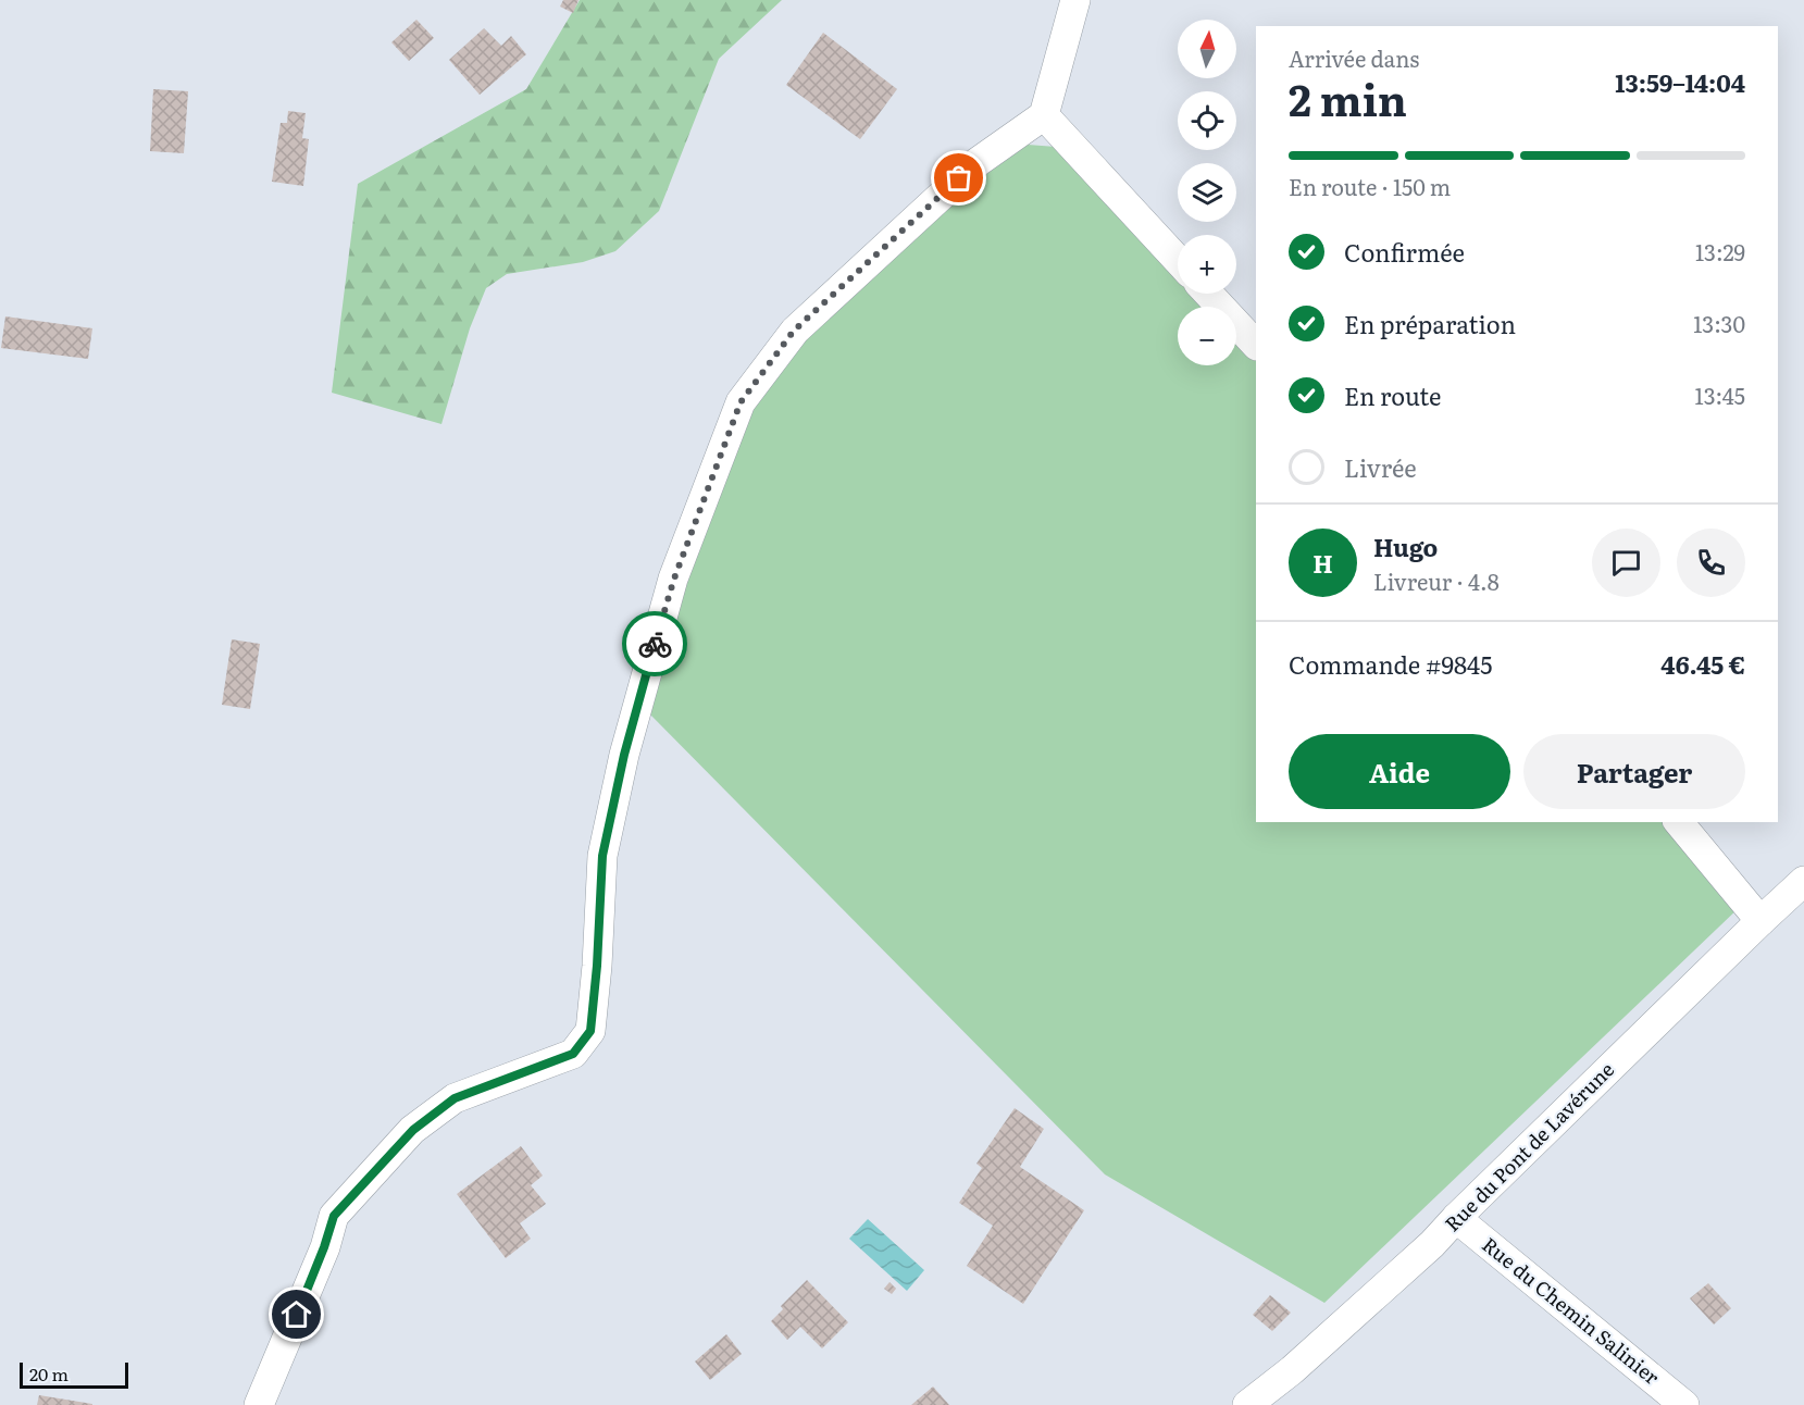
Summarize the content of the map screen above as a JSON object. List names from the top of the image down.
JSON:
{
  "streets": {
    "street": ["Rue du Pont de Lavérune", "Rue du Chemin Salinier"]
  },
  "crossings": [
    ["Rue du Pont de Lavérune", "Rue du Chemin Salinier"]
  ],
  "scale_bar": "20 m",
  "north": "top",
  "page": {
    "map_buttons": ["+", "−"],
    "heading": ["2 min", "Arrivée dans", "13:59–14:04"],
    "panel": [
      "Hugo",
      "Livreur · 4.8",
      "Commande #9845",
      "46.45 €"
    ],
    "bar": "En route · 150 m",
    "list": [
      ["Confirmée", "13:29"],
      ["En préparation", "13:30"],
      ["En route", "13:45"],
      "Livrée"
    ],
    "round": "H",
    "buttons": ["Aide", "Partager"],
    "scale": "20 m"
  }
}
